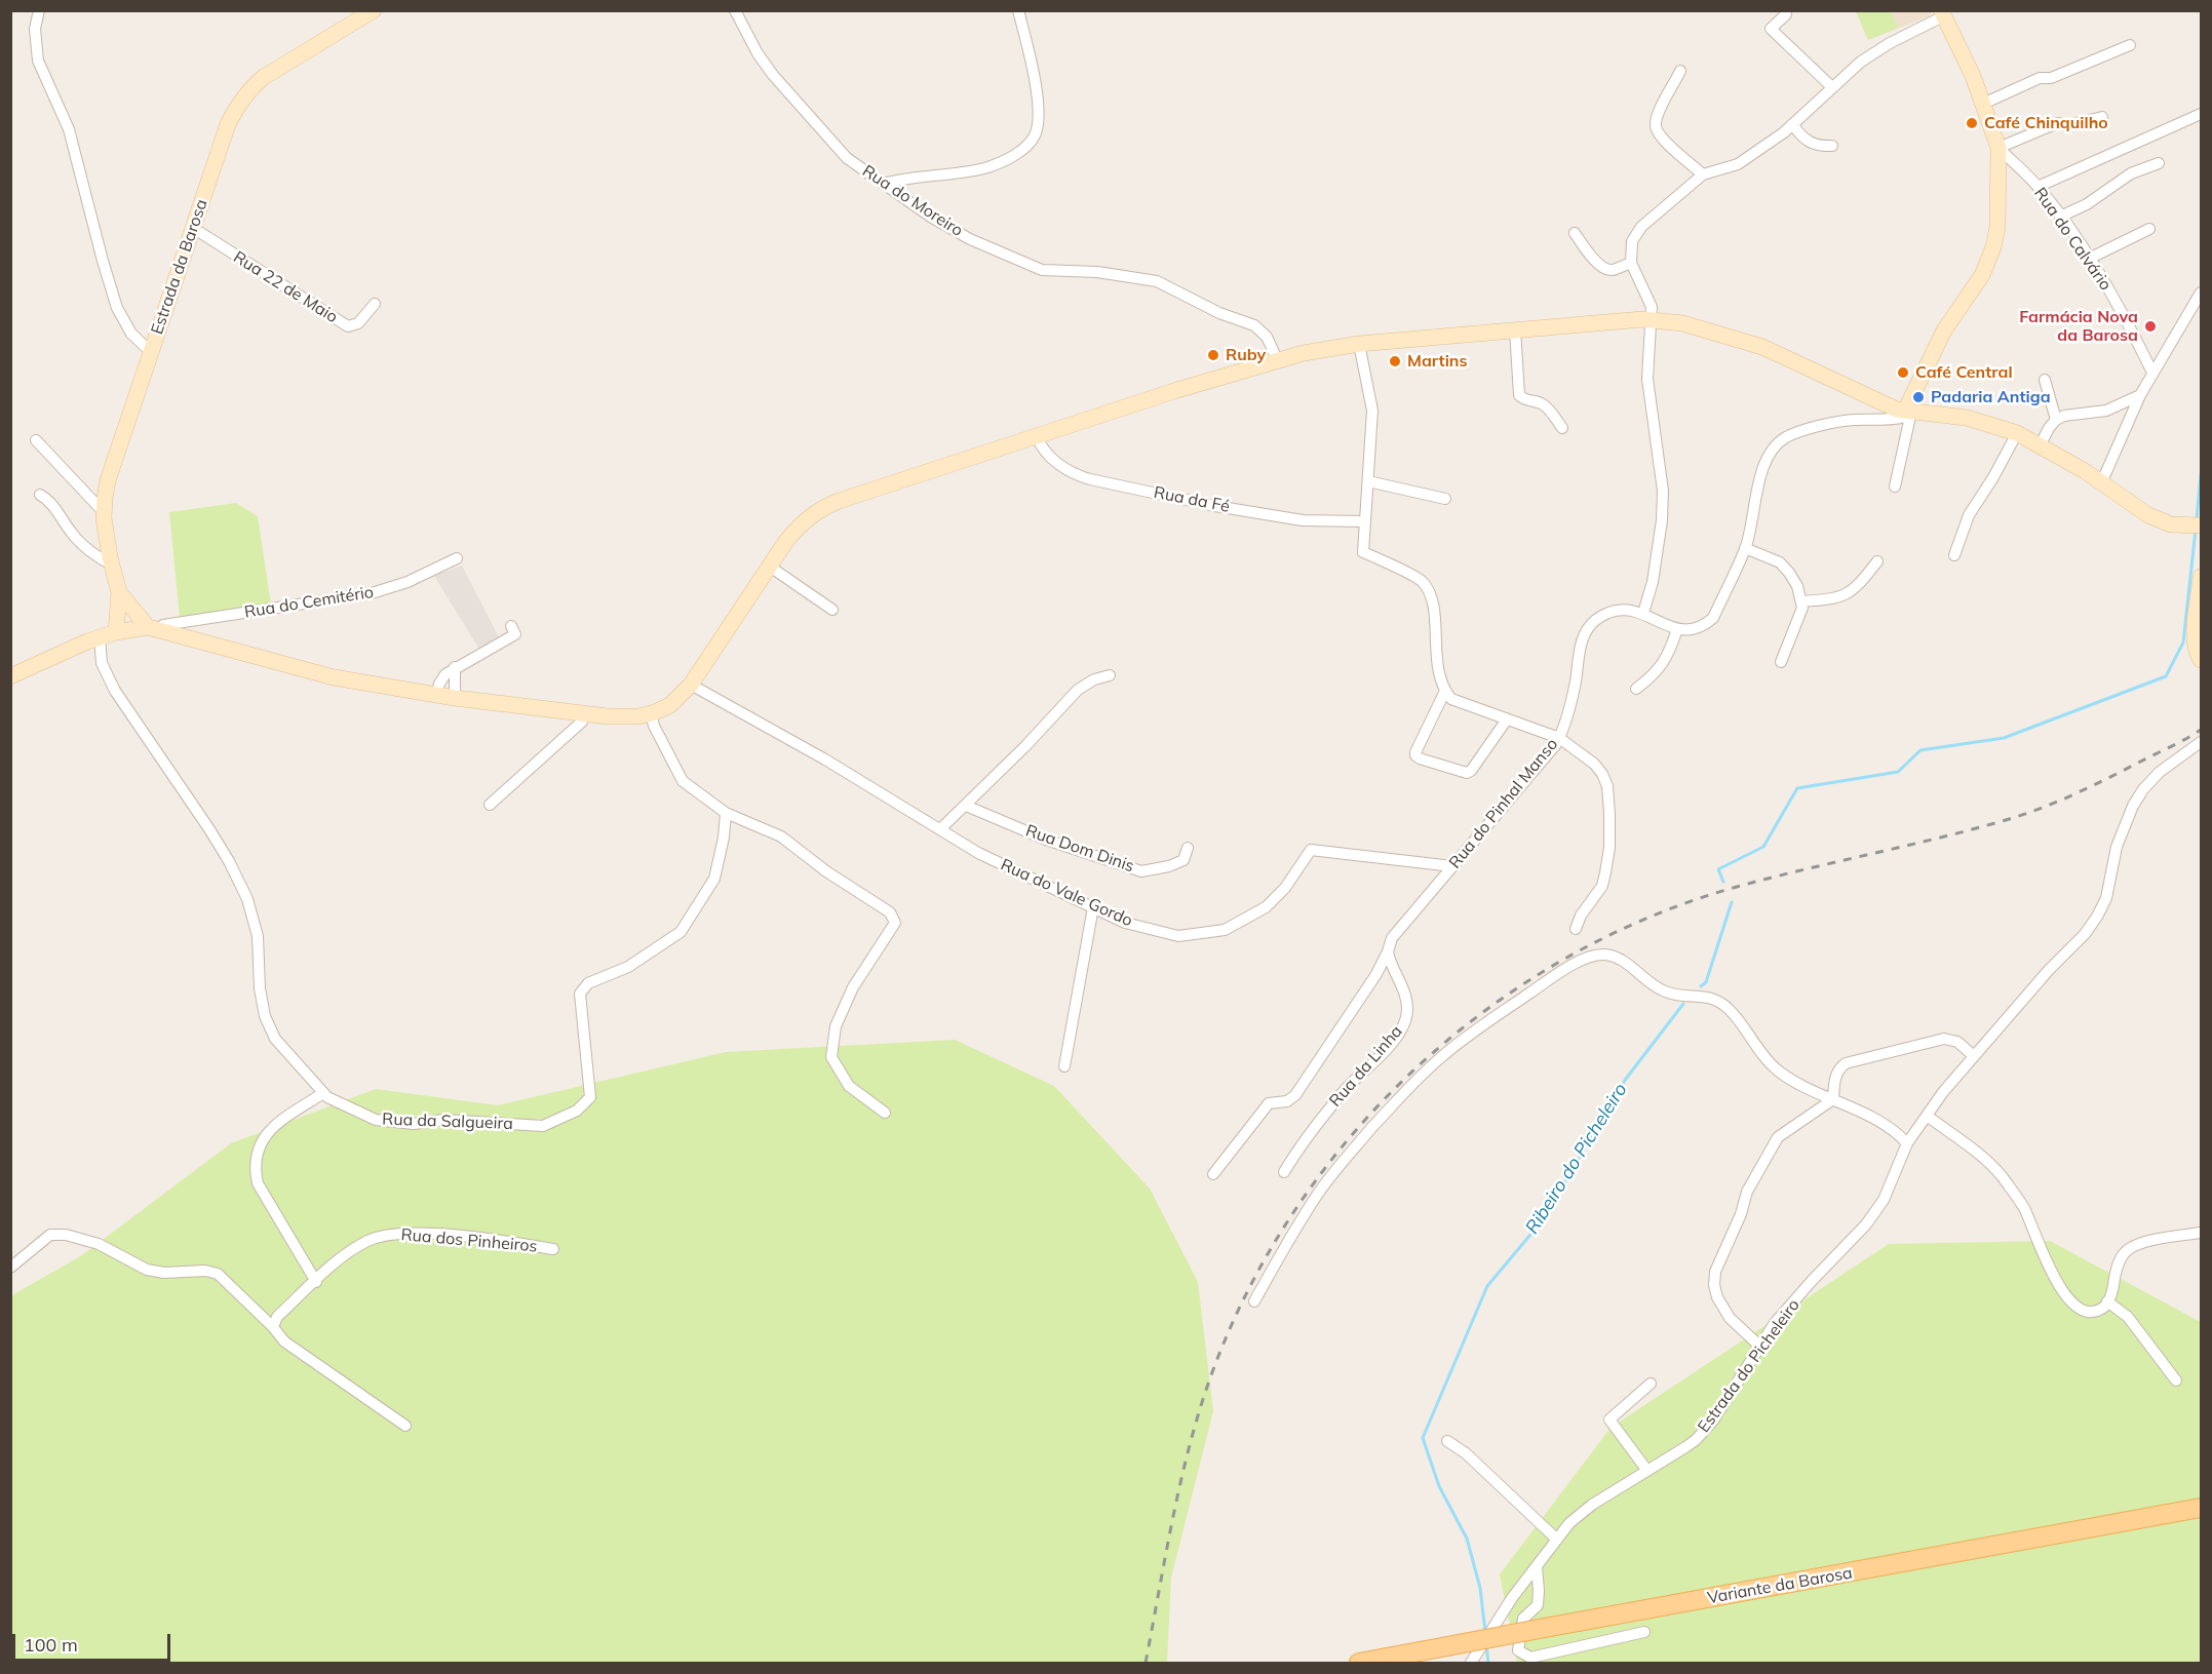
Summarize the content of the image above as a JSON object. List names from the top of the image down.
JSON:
{
  "streets": {
    "main road": ["Estrada da Barosa", "Variante da Barosa"],
    "street": [
      "Rua do Moreiro",
      "Rua do Calvário",
      "Rua 22 de Maio",
      "Rua da Fé",
      "Rua do Cemitério",
      "Rua do Pinhal Manso",
      "Rua Dom Dinis",
      "Rua do Vale Gordo",
      "Rua da Linha",
      "Rua da Salgueira",
      "Rua dos Pinheiros",
      "Estrada do Picheleiro"
    ]
  },
  "crossings": [
    ["Estrada da Barosa", "Rua 22 de Maio"],
    ["Estrada da Barosa", "Rua do Cemitério"],
    ["Rua do Pinhal Manso", "Rua do Vale Gordo"],
    ["Rua do Pinhal Manso", "Rua da Linha"]
  ],
  "water": ["Ribeiro do Picheleiro"],
  "places": [
    "Café Chinquilho",
    "Farmácia Nova da Barosa",
    "Ruby",
    "Martins",
    "Café Central",
    "Padaria Antiga"
  ],
  "scale_bar": "100 m"
}
